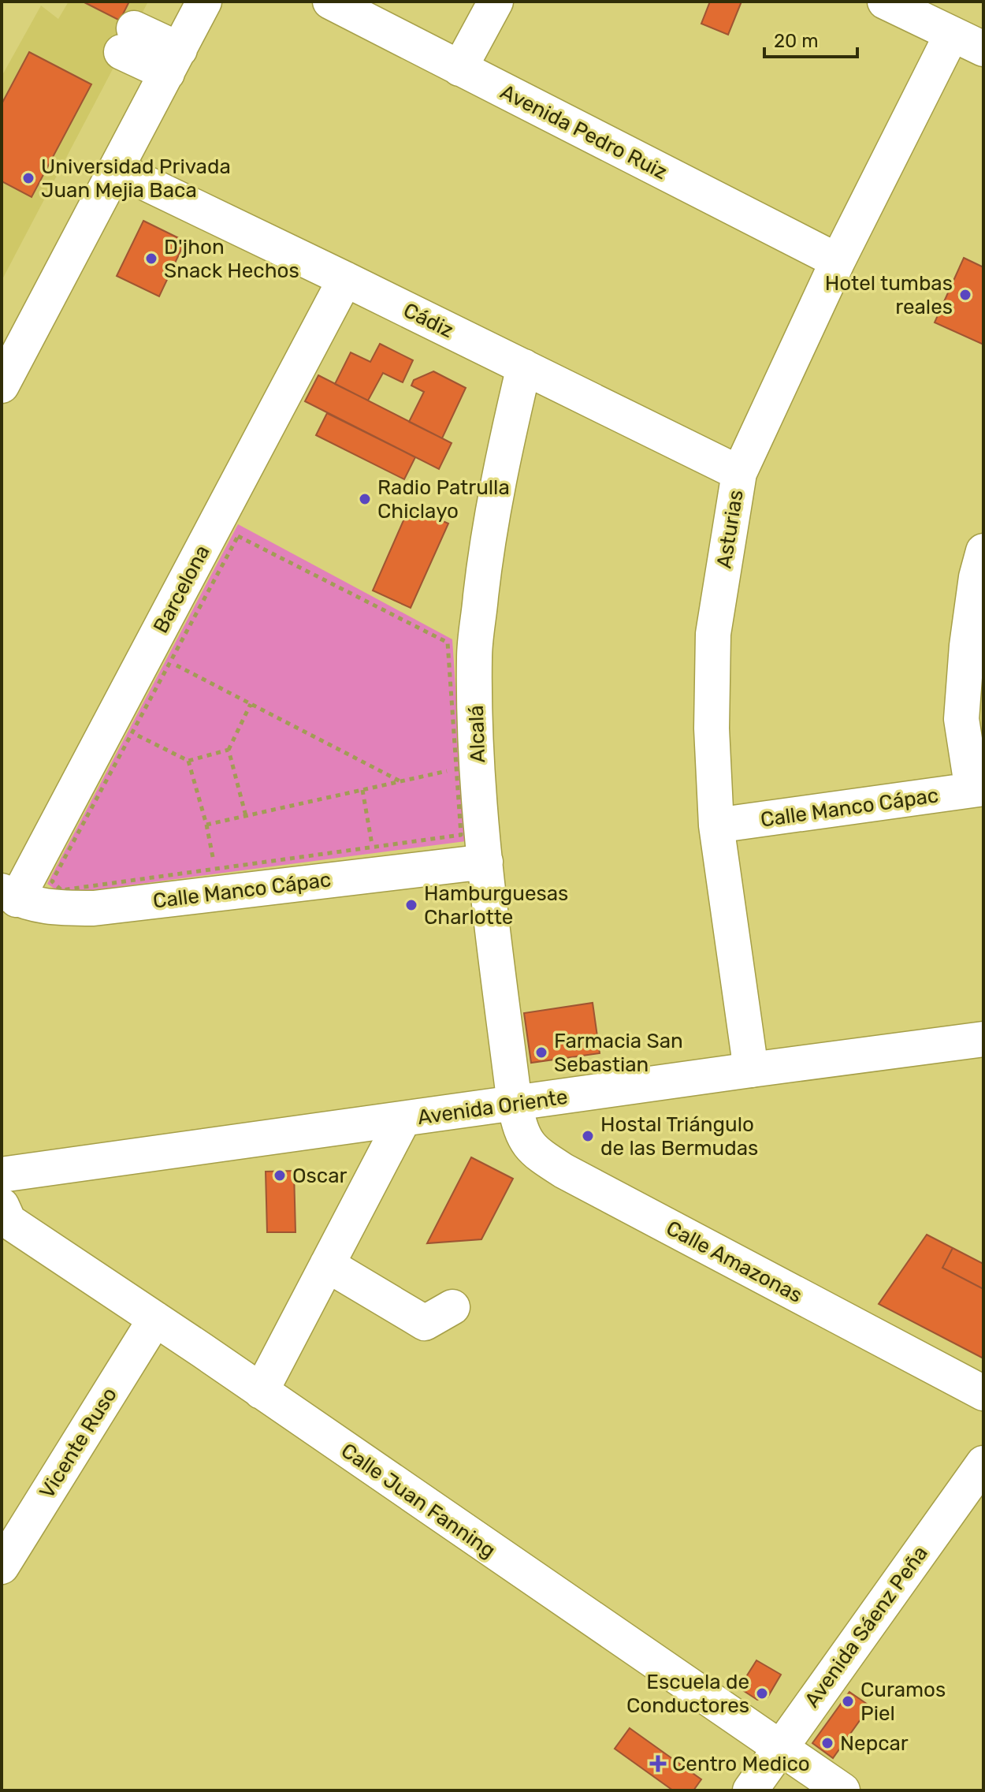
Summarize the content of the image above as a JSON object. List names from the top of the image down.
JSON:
{
  "streets": {
    "street": [
      "Avenida Pedro Ruiz",
      "Cádiz",
      "Asturias",
      "Barcelona",
      "Alcalá",
      "Calle Manco Cápac",
      "Avenida Oriente",
      "Calle Amazonas",
      "Vicente Ruso",
      "Calle Juan Fanning",
      "Avenida Sáenz Peña"
    ]
  },
  "crossings": [
    ["Avenida Pedro Ruiz", "Asturias"],
    ["Cádiz", "Asturias"],
    ["Cádiz", "Barcelona"],
    ["Cádiz", "Alcalá"],
    ["Asturias", "Calle Manco Cápac"],
    ["Asturias", "Avenida Oriente"],
    ["Barcelona", "Calle Manco Cápac"],
    ["Alcalá", "Calle Manco Cápac"],
    ["Alcalá", "Avenida Oriente"],
    ["Alcalá", "Calle Amazonas"],
    ["Avenida Oriente", "Calle Amazonas"],
    ["Vicente Ruso", "Calle Juan Fanning"],
    ["Calle Juan Fanning", "Avenida Sáenz Peña"]
  ],
  "places": {
    "other": [
      "Universidad Privada Juan Mejia Baca",
      "D'jhon Snack Hechos",
      "Hotel tumbas reales",
      "Radio Patrulla Chiclayo",
      "Hamburguesas Charlotte",
      "Farmacia San Sebastian",
      "Hostal Triángulo de las Bermudas",
      "Oscar",
      "Escuela de Conductores",
      "Curamos Piel",
      "Nepcar"
    ],
    "health": ["Centro Medico"]
  },
  "scale_bar": "20 m"
}
